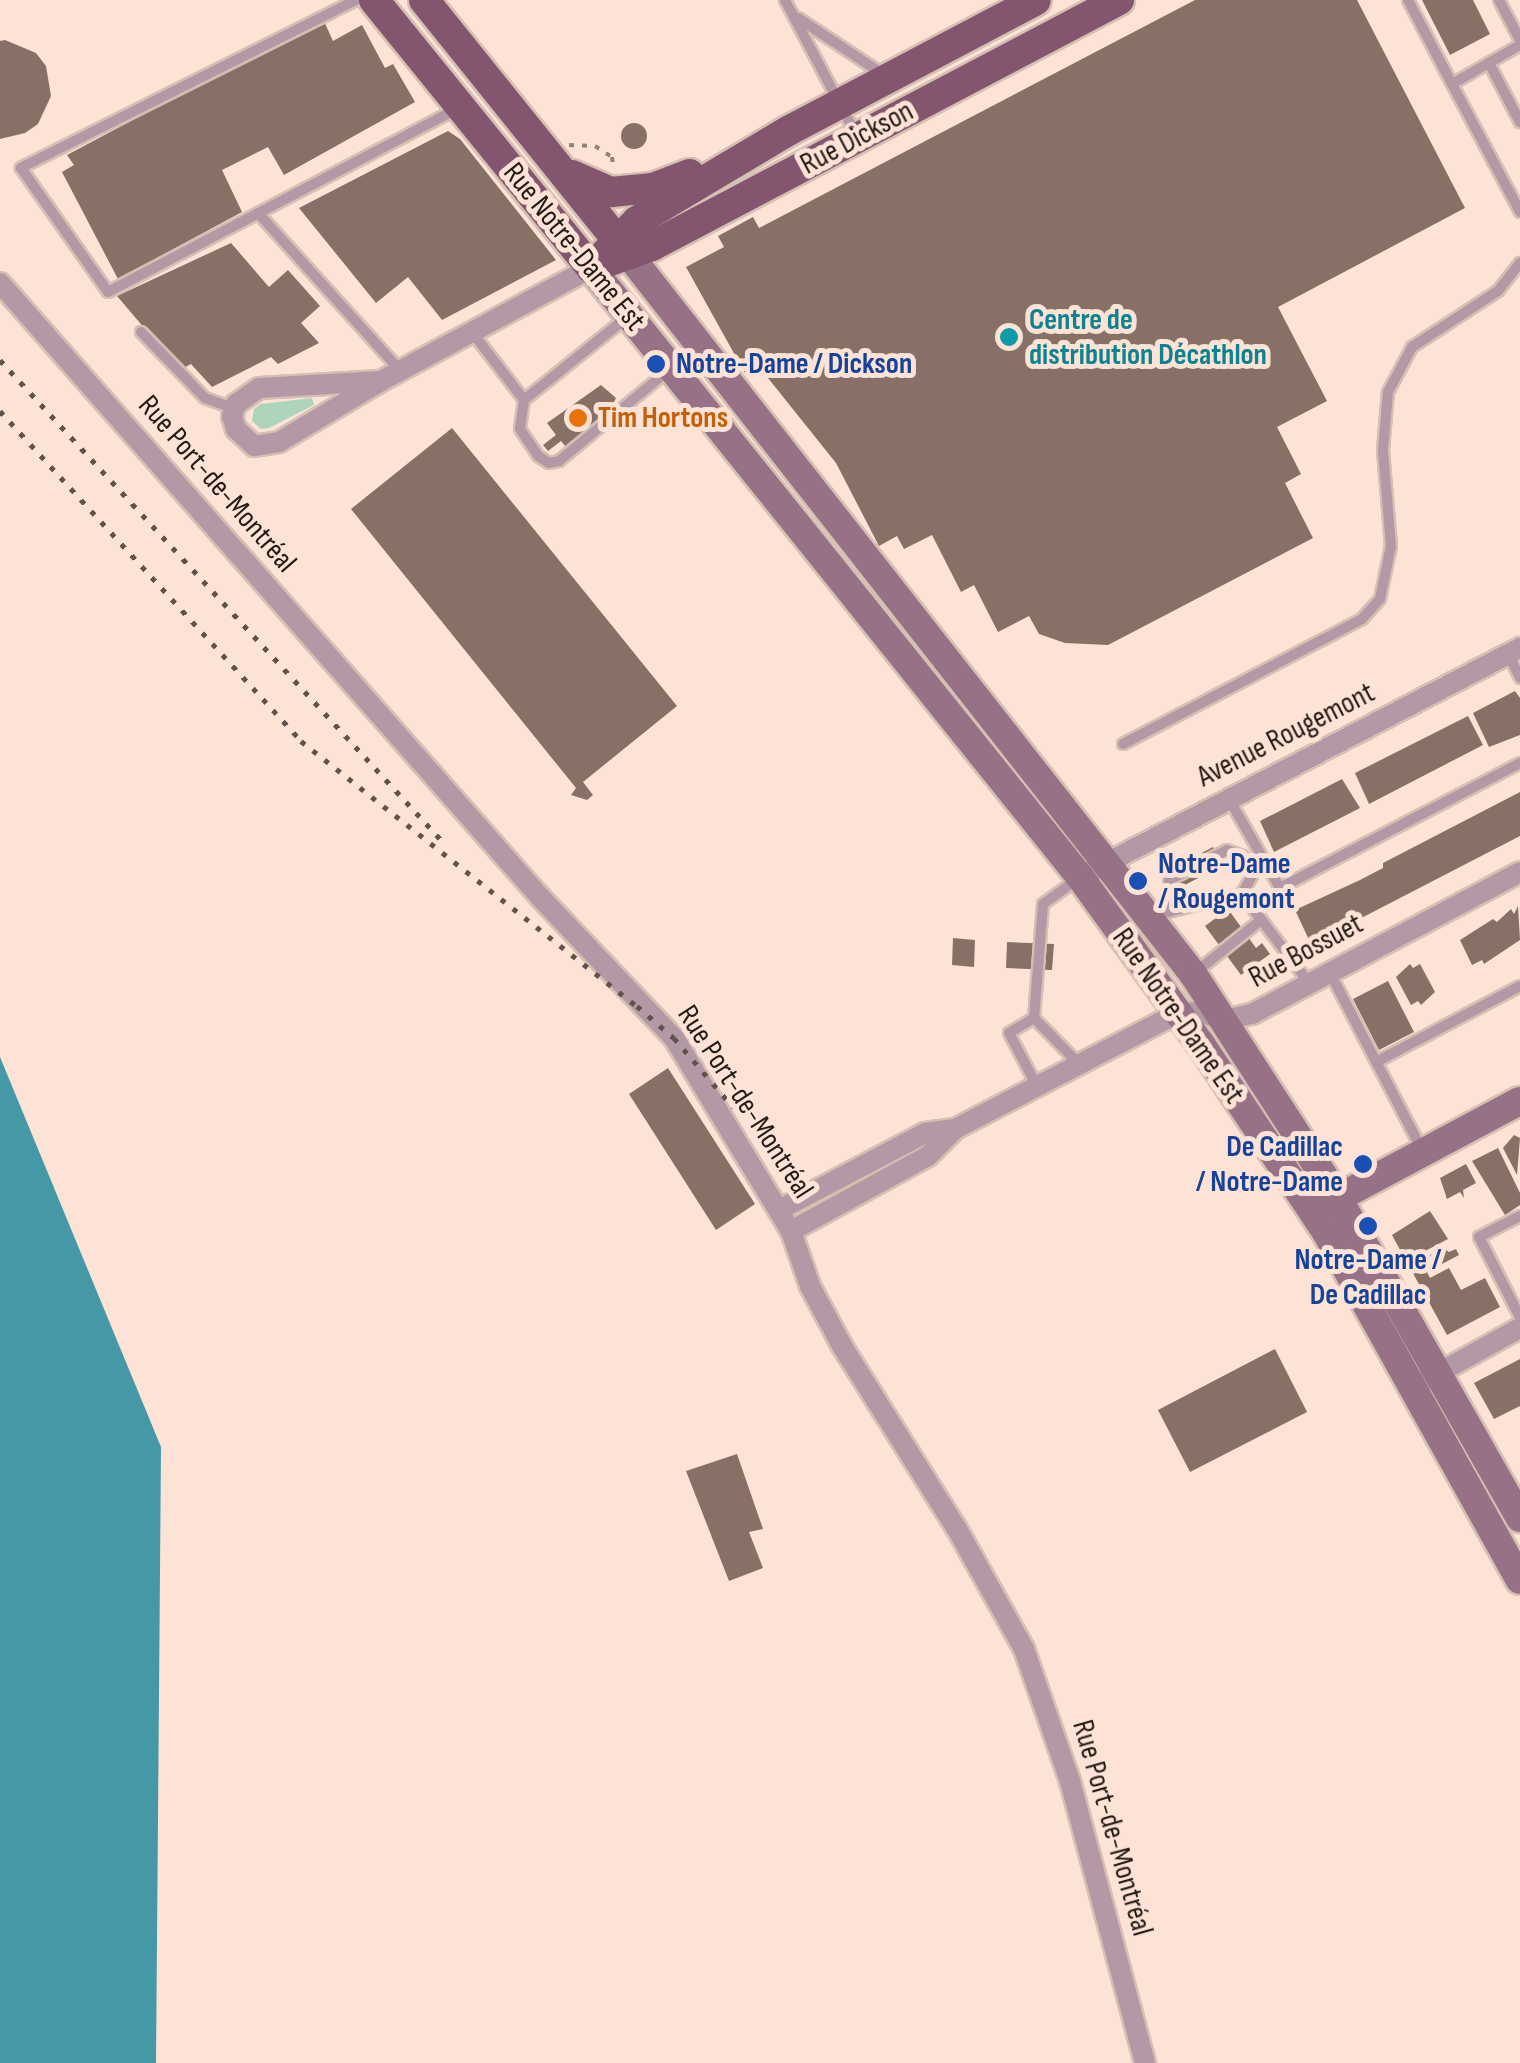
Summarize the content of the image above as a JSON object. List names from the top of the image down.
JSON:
{
  "streets": {
    "main road": ["Rue Dickson", "Rue Notre-Dame Est"],
    "street": ["Rue Port-de-Montréal", "Avenue Rougemont", "Rue Bossuet"]
  },
  "crossings": [
    ["Rue Dickson", "Rue Notre-Dame Est"],
    ["Rue Notre-Dame Est", "Avenue Rougemont"],
    ["Rue Notre-Dame Est", "Rue Bossuet"]
  ],
  "places": [
    "Centre de distribution Décathlon",
    "Notre-Dame / Dickson",
    "Tim Hortons",
    "Notre-Dame / Rougemont",
    "De Cadillac / Notre-Dame",
    "Notre-Dame / De Cadillac"
  ]
}
